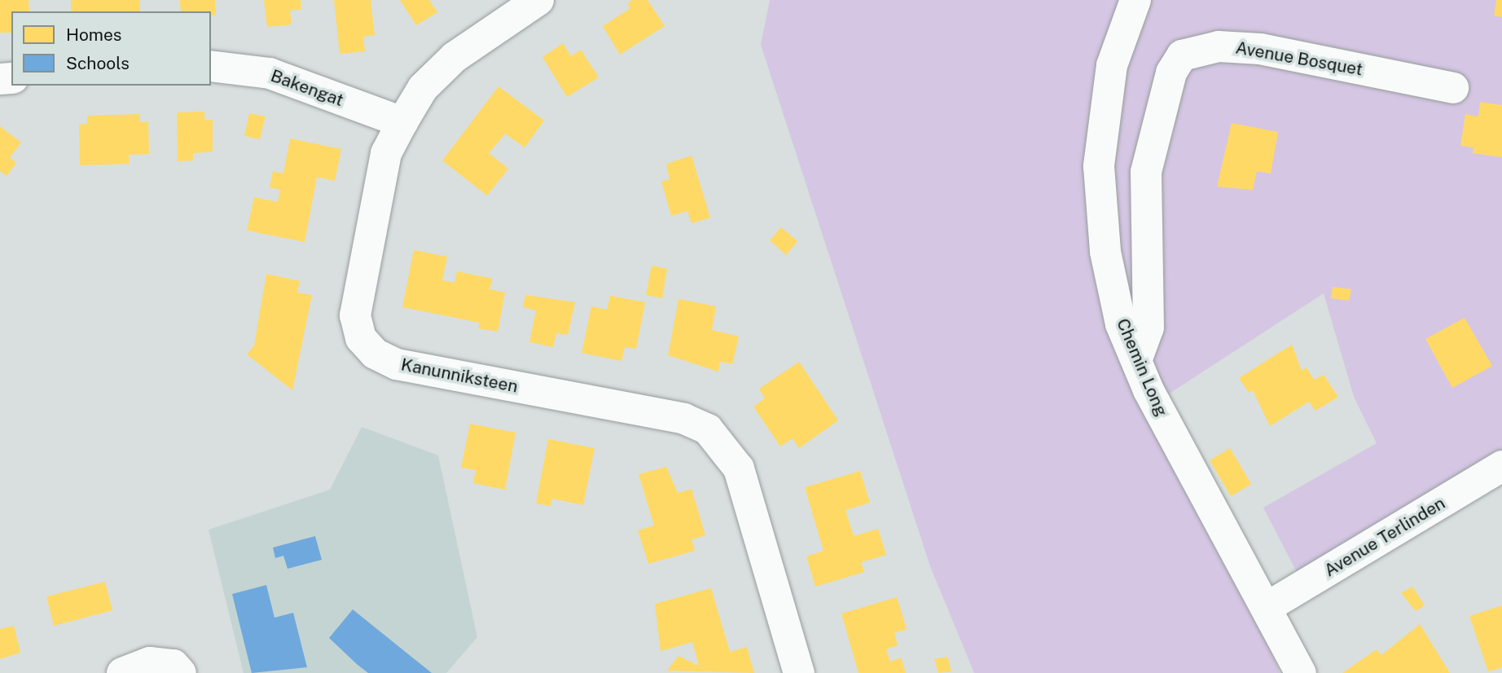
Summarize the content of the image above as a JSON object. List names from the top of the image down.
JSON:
{
  "streets": {
    "street": [
      "Avenue Bosquet",
      "Bakengat",
      "Chemin Long",
      "Kanunniksteen",
      "Avenue Terlinden"
    ]
  },
  "crossings": [
    ["Avenue Bosquet", "Chemin Long"],
    ["Bakengat", "Kanunniksteen"],
    ["Chemin Long", "Avenue Terlinden"]
  ],
  "legend": ["Homes", "Schools"]
}
